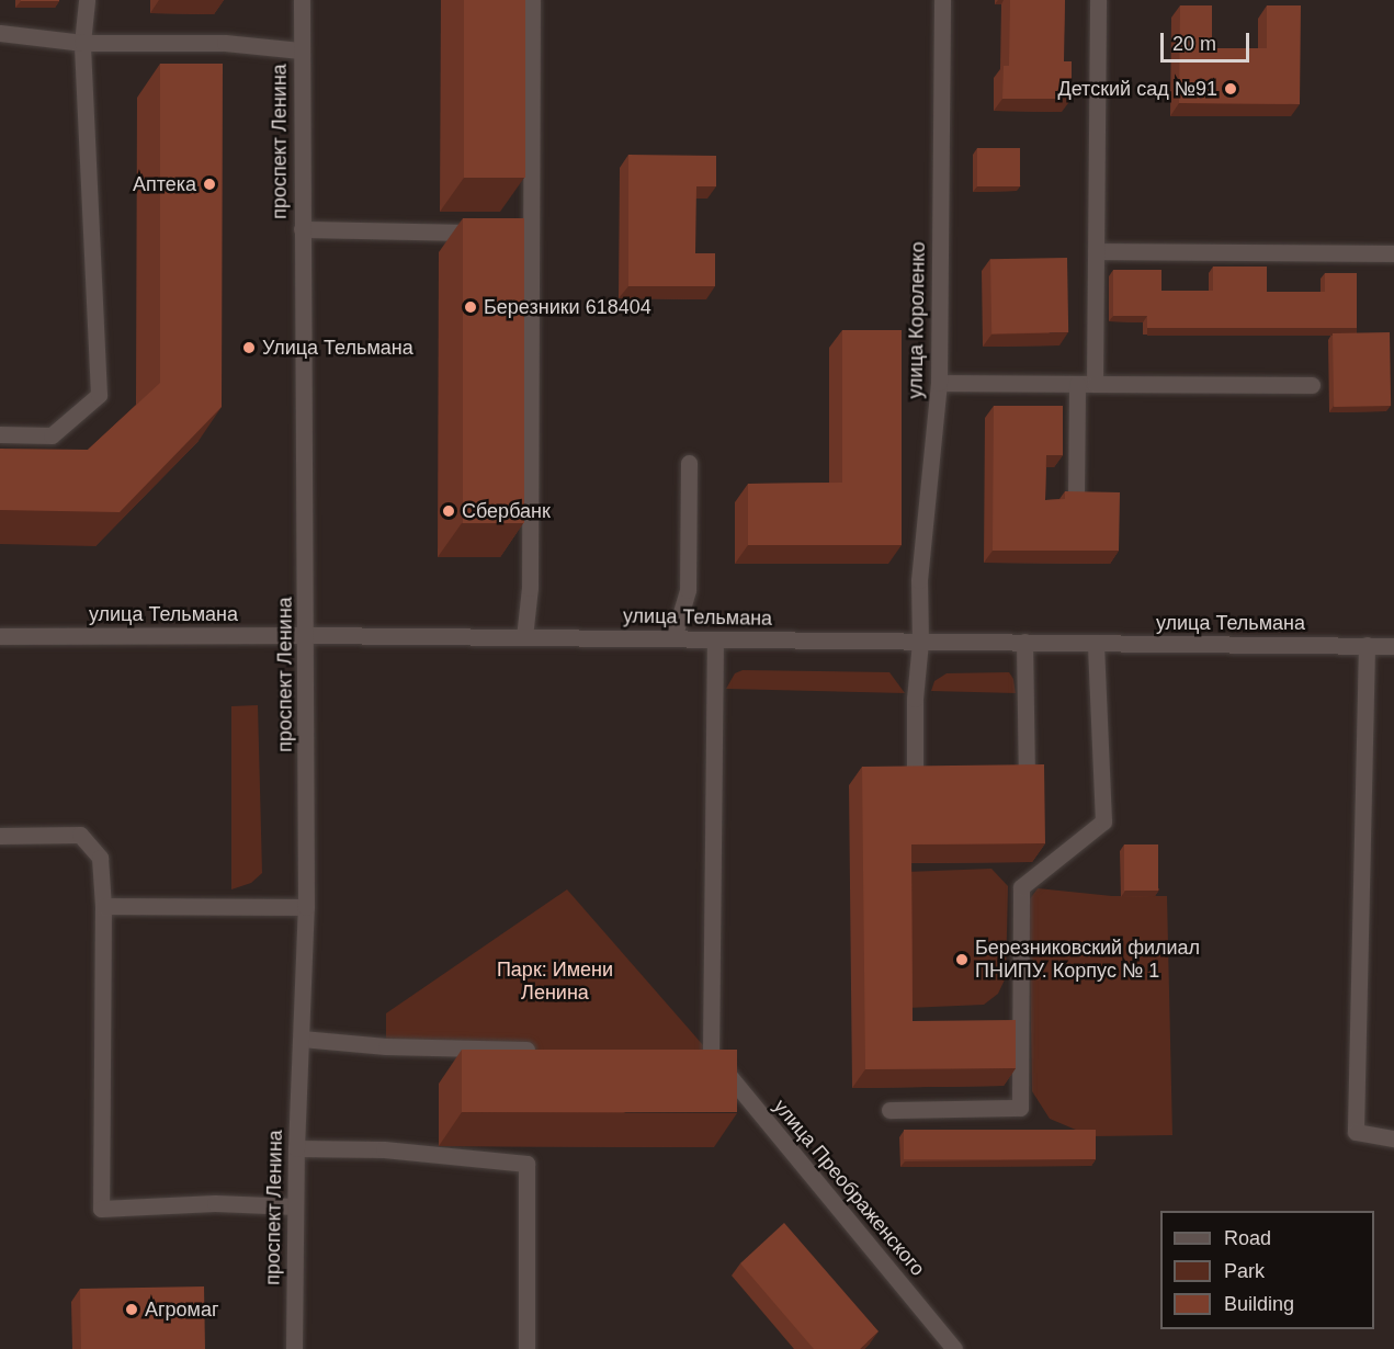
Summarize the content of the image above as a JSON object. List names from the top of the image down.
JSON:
{
  "streets": {
    "street": [
      "проспект Ленина",
      "улица Короленко",
      "улица Тельмана",
      "улица Преображенского"
    ]
  },
  "crossings": [
    ["проспект Ленина", "улица Тельмана"],
    ["улица Короленко", "улица Тельмана"],
    ["улица Тельмана", "улица Преображенского"]
  ],
  "parks": ["Парк: Имени Ленина"],
  "places": [
    "Детский сад №91",
    "Аптека",
    "Березники 618404",
    "Улица Тельмана",
    "Сбербанк",
    "Березниковский филиал ПНИПУ. Корпус № 1",
    "Агромаг"
  ],
  "legend": ["Road", "Park", "Building"],
  "scale_bar": "20 m"
}
